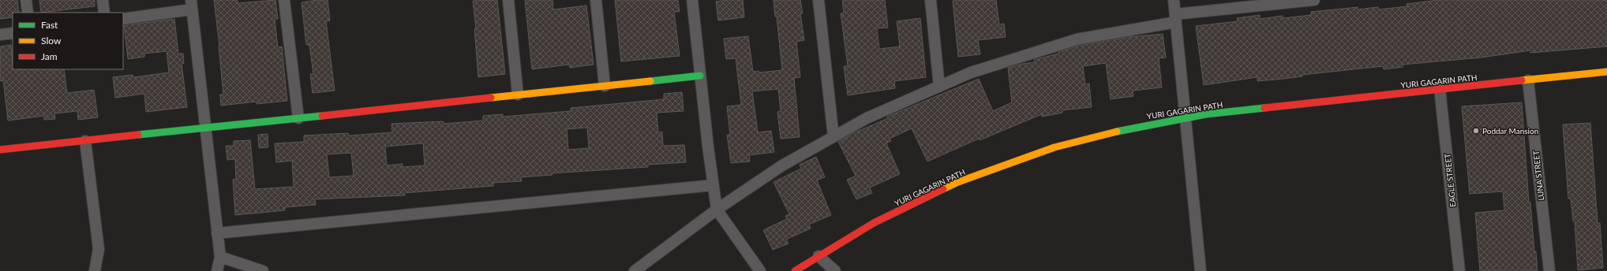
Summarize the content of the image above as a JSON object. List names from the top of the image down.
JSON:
{
  "streets": {
    "street": ["YURI GAGARIN PATH", "LUNA STREET", "EAGLE STREET"]
  },
  "crossings": [
    ["YURI GAGARIN PATH", "LUNA STREET"],
    ["YURI GAGARIN PATH", "EAGLE STREET"]
  ],
  "places": ["Poddar Mansion"],
  "legend": ["Fast", "Slow", "Jam"]
}
